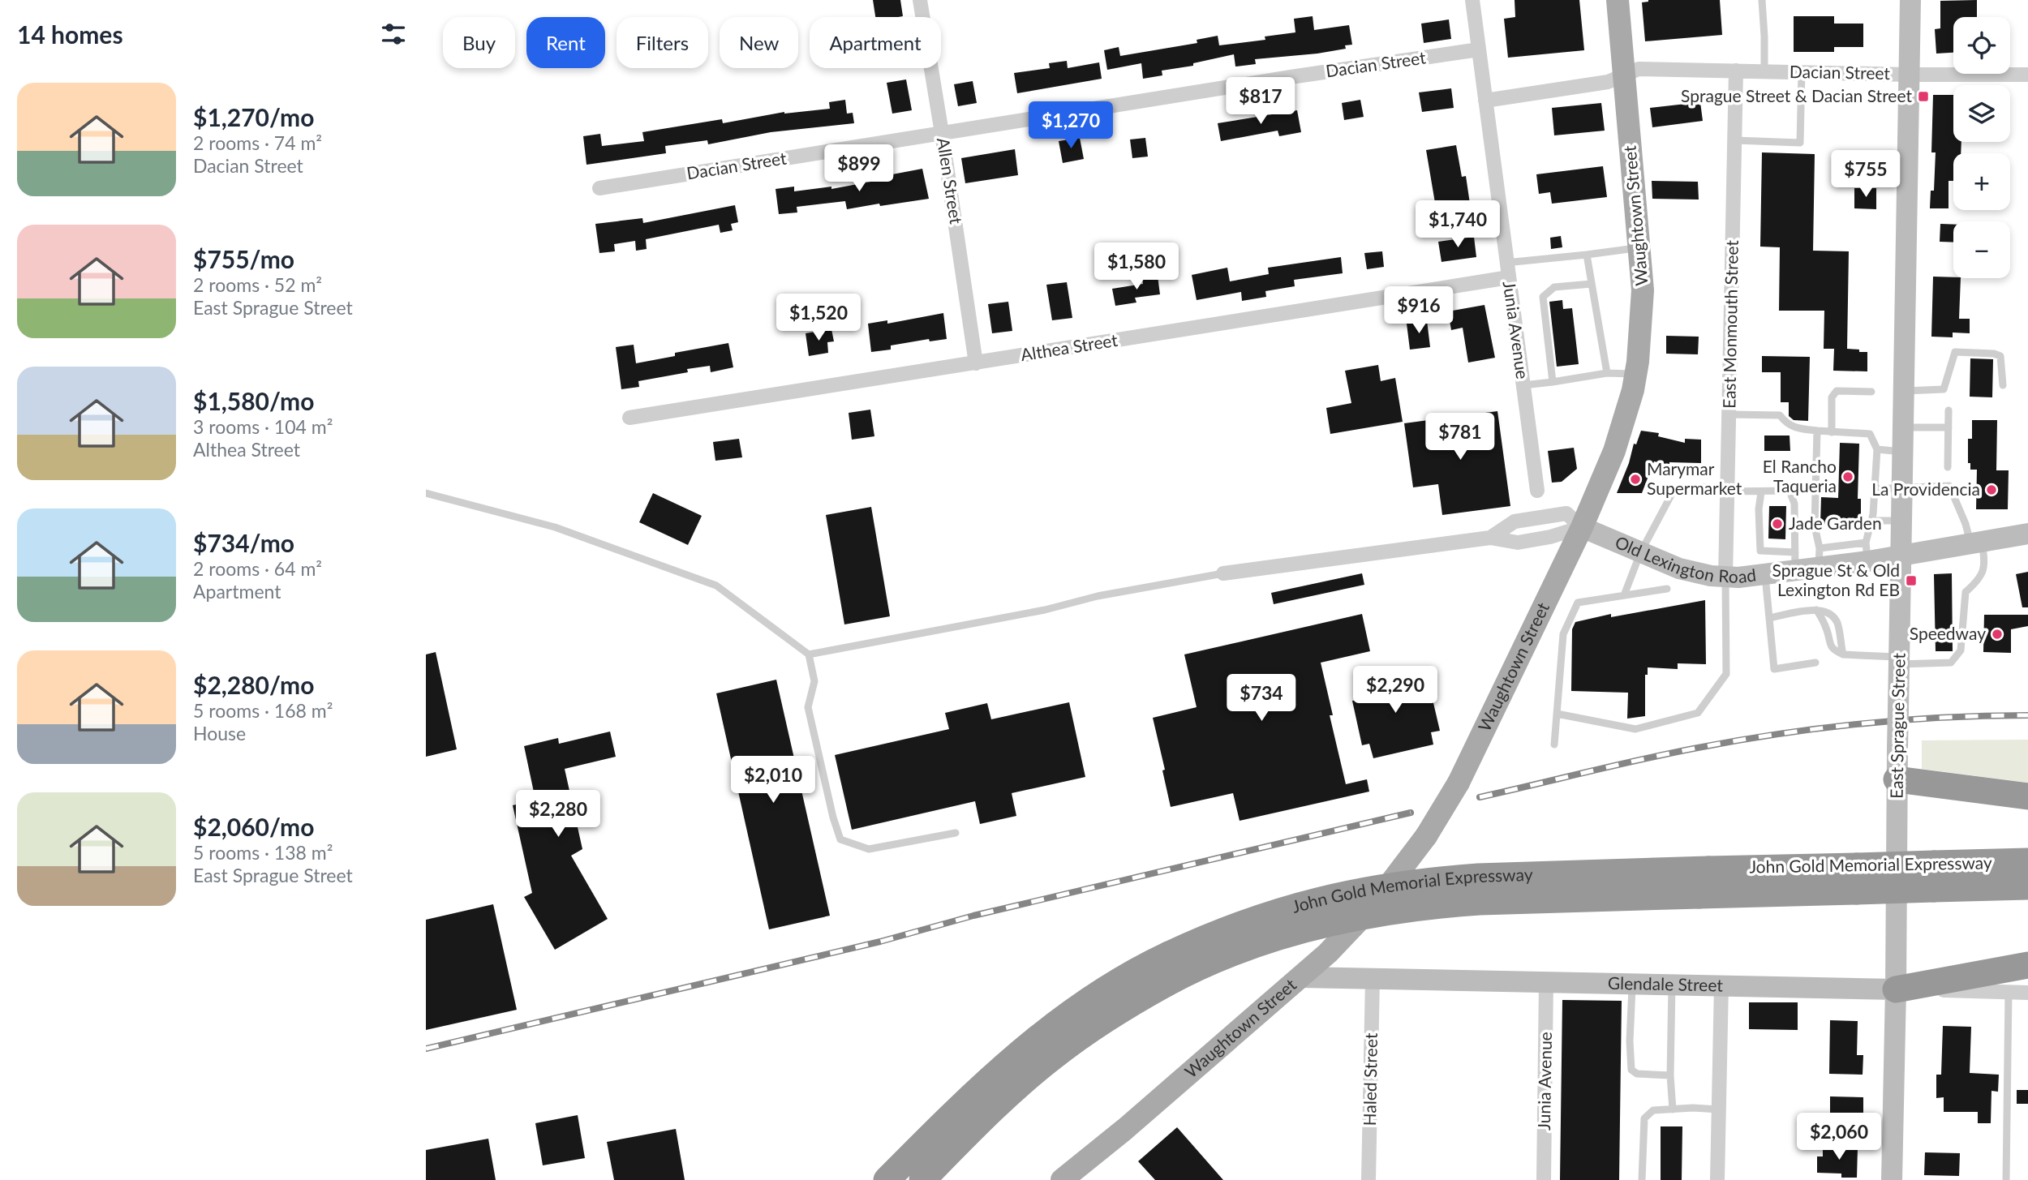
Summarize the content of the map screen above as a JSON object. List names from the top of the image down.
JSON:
{
  "streets": {
    "highway": ["John Gold Memorial Expressway"],
    "main road": [
      "Waughtown Street",
      "Old Lexington Road",
      "East Sprague Street",
      "Glendale Street"
    ],
    "street": [
      "Dacian Street",
      "Allen Street",
      "East Monmouth Street",
      "Junia Avenue",
      "Althea Street",
      "Haled Street"
    ]
  },
  "crossings": [
    ["Dacian Street", "Allen Street"],
    ["Dacian Street", "Waughtown Street"],
    ["Dacian Street", "East Monmouth Street"],
    ["Dacian Street", "Junia Avenue"],
    ["Dacian Street", "East Sprague Street"],
    ["Allen Street", "Althea Street"],
    ["Waughtown Street", "Old Lexington Road"],
    ["Waughtown Street", "Glendale Street"],
    ["East Monmouth Street", "Old Lexington Road"],
    ["Junia Avenue", "Althea Street"],
    ["Junia Avenue", "Glendale Street"],
    ["Old Lexington Road", "East Sprague Street"],
    ["East Sprague Street", "Glendale Street"],
    ["Glendale Street", "Haled Street"]
  ],
  "places": {
    "transit": ["Sprague Street & Dacian Street", "Sprague St & Old Lexington Rd EB"],
    "other": [
      "El Rancho Taqueria",
      "Marymar Supermarket",
      "La Providencia",
      "Jade Garden",
      "Speedway"
    ]
  },
  "page": {
    "heading": "14 homes",
    "map_buttons": ["+", "−"],
    "chip": [
      "Buy",
      "Rent",
      "Filters",
      "New",
      "Apartment"
    ],
    "list": [
      {
        "name": "$1,270/mo",
        "note": "2 rooms · 74 m² · Dacian Street"
      },
      {
        "name": "$755/mo",
        "note": "2 rooms · 52 m² · East Sprague Street"
      },
      {
        "name": "$1,580/mo",
        "note": "3 rooms · 104 m² · Althea Street"
      },
      {
        "name": "$734/mo",
        "note": "2 rooms · 64 m² · Apartment"
      },
      {
        "name": "$2,280/mo",
        "note": "5 rooms · 168 m² · House"
      },
      {
        "name": "$2,060/mo",
        "note": "5 rooms · 138 m² · East Sprague Street"
      }
    ],
    "price": [
      "$817",
      "$1,270",
      "$899",
      "$755",
      "$1,740",
      "$1,580",
      "$916",
      "$1,520",
      "$781",
      "$2,290",
      "$734",
      "$2,010",
      "$2,280",
      "$2,060"
    ]
  }
}
